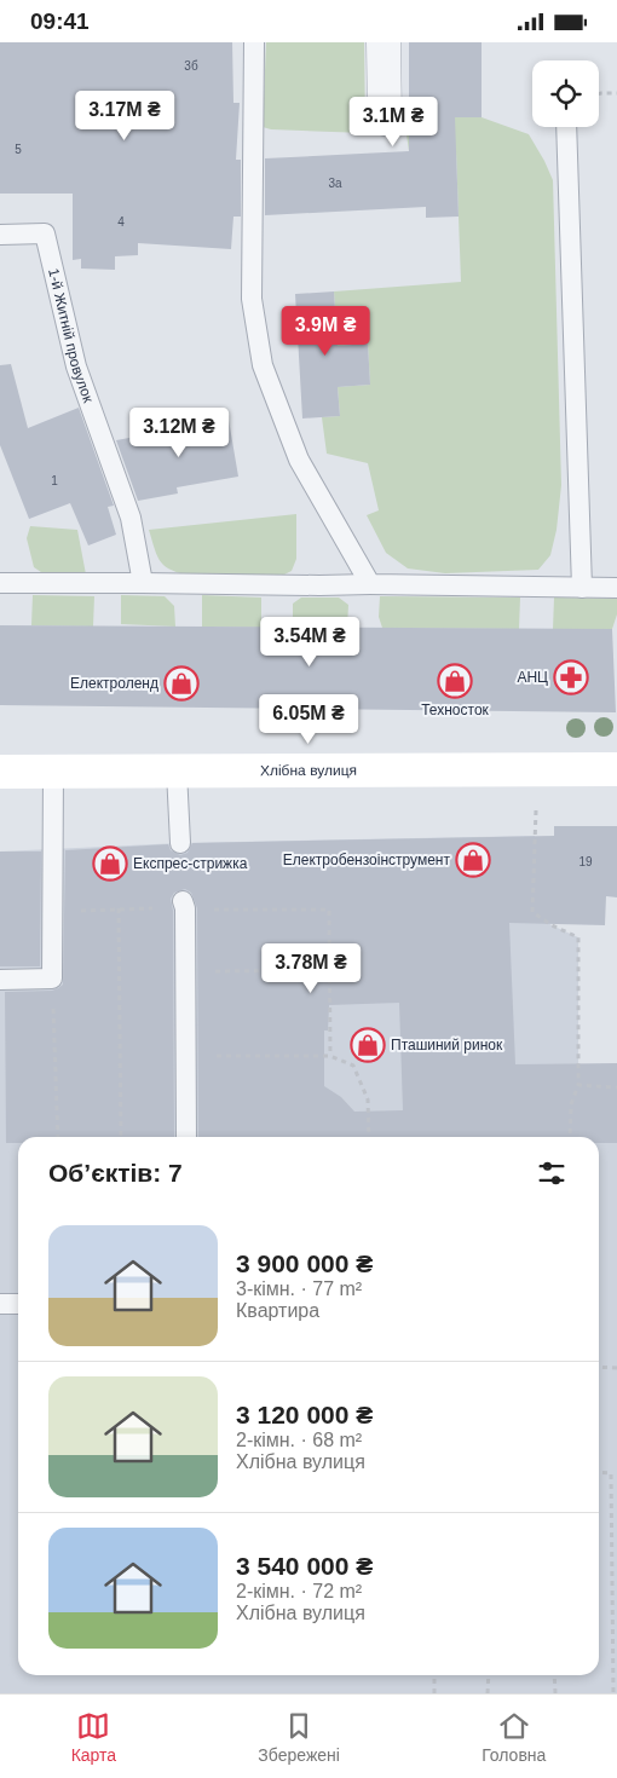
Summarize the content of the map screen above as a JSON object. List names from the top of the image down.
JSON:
{
  "streets": {
    "street": ["Хлібна вулиця"],
    "lane": ["1-й Житній провулок"]
  },
  "places": {
    "pharmacy": ["АНЦ"],
    "shop": [
      "Техносток",
      "Електроленд",
      "Електробензоінструмент",
      "Експрес-стрижка",
      "Пташиний ринок"
    ]
  },
  "house_numbers": [
    "3б",
    "5",
    "3а",
    "4",
    "1",
    "19"
  ],
  "page": {
    "status": "09:41",
    "price": [
      "3.17M ₴",
      "3.1M ₴",
      "3.9M ₴",
      "3.12M ₴",
      "3.54M ₴",
      "6.05M ₴",
      "3.78M ₴"
    ],
    "heading": "Об’єктів: 7",
    "list": [
      {
        "name": "3 900 000 ₴",
        "note": "3-кімн. · 77 m² · Квартира"
      },
      {
        "name": "3 120 000 ₴",
        "note": "2-кімн. · 68 m² · Хлібна вулиця"
      },
      {
        "name": "3 540 000 ₴",
        "note": "2-кімн. · 72 m² · Хлібна вулиця"
      }
    ],
    "tabs": ["Карта", "Збережені", "Головна"]
  }
}
